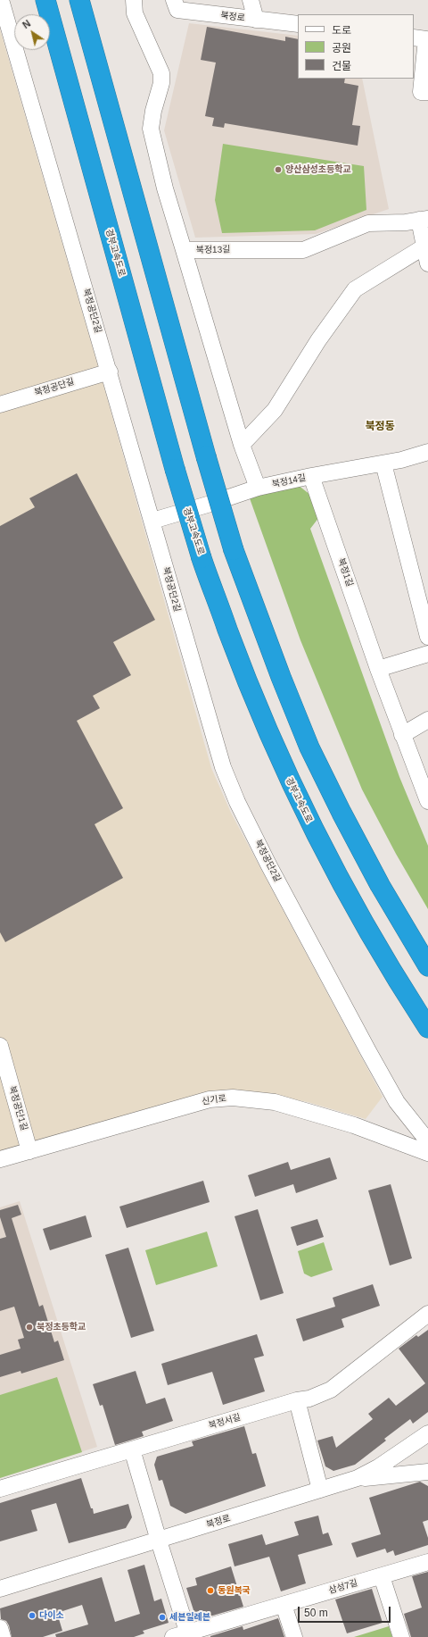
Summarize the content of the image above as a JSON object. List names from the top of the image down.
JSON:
{
  "streets": {
    "highway": ["경부고속도로"],
    "street": [
      "북정로",
      "북정13길",
      "북정공단2길",
      "북정공단길",
      "북정14길",
      "북정1길",
      "신기로",
      "북정공단1길",
      "북정서길",
      "삼성7길"
    ]
  },
  "crossings": [
    ["북정13길", "북정14길"],
    ["북정공단2길", "북정공단길"],
    ["북정공단2길", "북정14길"],
    ["북정14길", "북정1길"],
    ["신기로", "북정공단1길"]
  ],
  "districts": ["북정동"],
  "places": [
    "양산삼성초등학교",
    "북정초등학교",
    "동원복국",
    "다이소",
    "세븐일레븐"
  ],
  "legend": ["도로", "공원", "건물"],
  "scale_bar": "50 m",
  "north": "top left"
}
